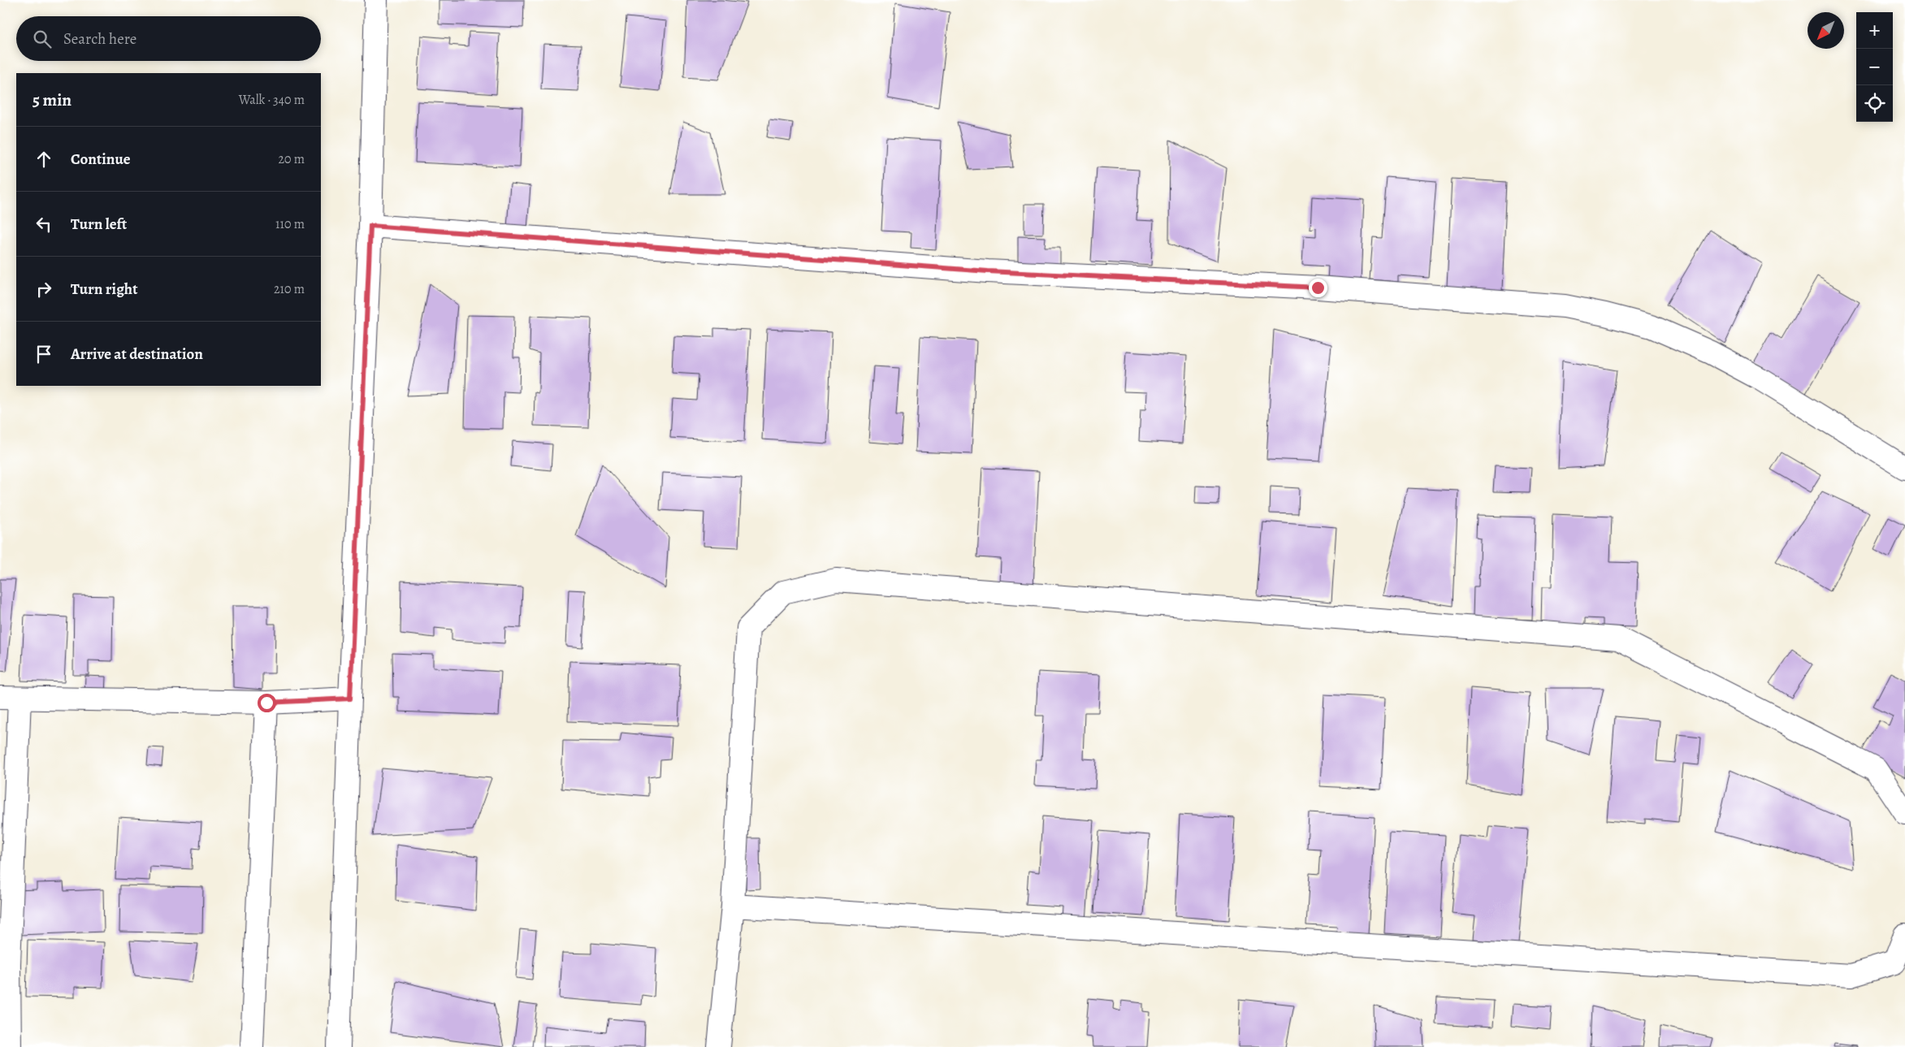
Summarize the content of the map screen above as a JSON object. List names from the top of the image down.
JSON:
{
  "north": "bottom left",
  "page": {
    "map_buttons": ["+", "−"],
    "search": "Search here",
    "heading": ["5 min", "Walk · 340 m"],
    "list": [
      ["Continue", "20 m"],
      ["Turn left", "110 m"],
      ["Turn right", "210 m"],
      "Arrive at destination"
    ]
  }
}
